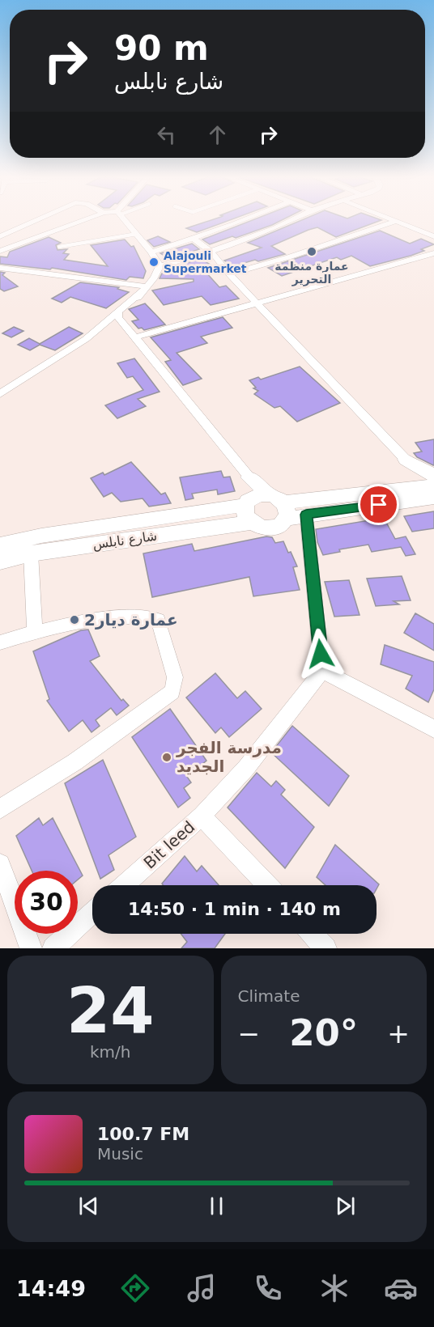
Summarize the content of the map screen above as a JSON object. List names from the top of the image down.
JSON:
{
  "streets": {
    "main road": ["شارع نابلس"],
    "street": ["Bit leed"]
  },
  "places": [
    "عمارة منظمة التحرير",
    "Alajouli Supermarket",
    "عمارة ديار2",
    "مدرسة الفجر الجديد"
  ],
  "page": {
    "turn": ["90 m", "شارع نابلس"],
    "limit": "30",
    "trip": "14:50 · 1 min · 140 m",
    "tile": [
      ["24", "km/h"],
      "Climate"
    ],
    "heat": ["−", "20°", "+"],
    "song": ["100.7 FM", "Music"],
    "tabs": "14:49"
  }
}
